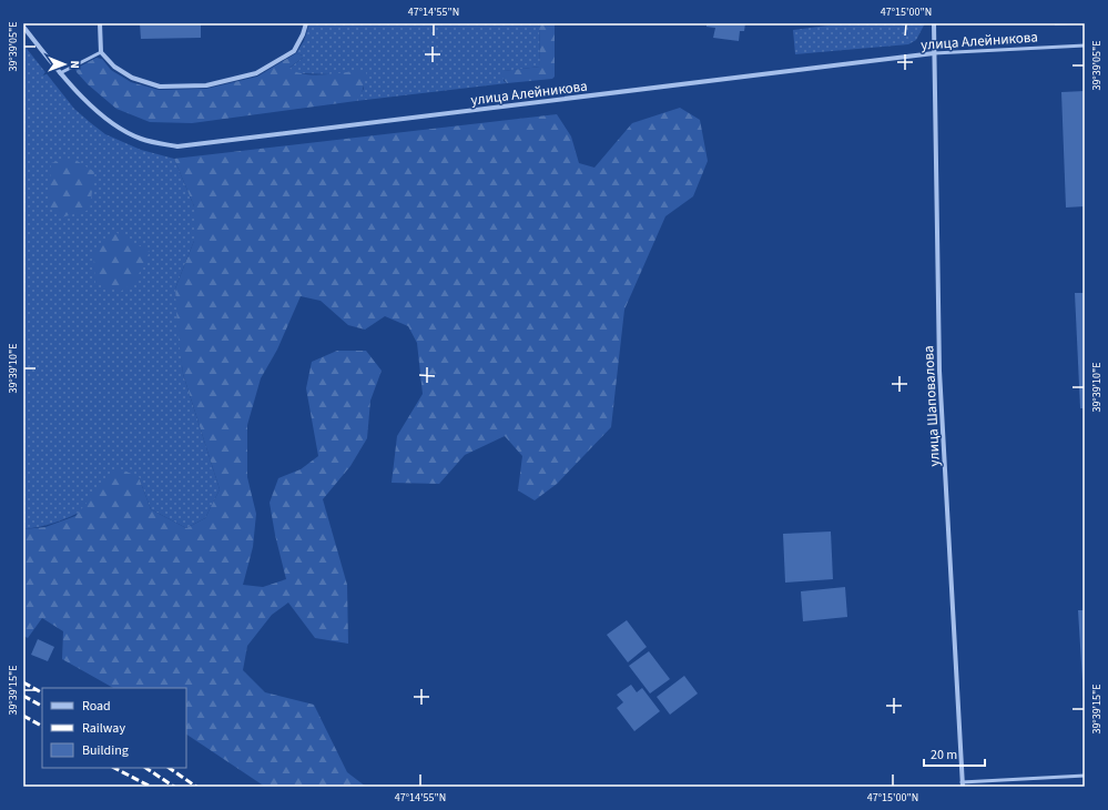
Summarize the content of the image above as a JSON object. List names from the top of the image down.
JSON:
{
  "streets": {
    "street": ["улица Алейникова", "улица Шаповалова"]
  },
  "crossings": [
    ["улица Алейникова", "улица Шаповалова"]
  ],
  "legend": ["Road", "Railway", "Building"],
  "scale_bar": "20 m",
  "north": "right",
  "coordinates": [
    "47°14'55\"N",
    "47°15'00\"N",
    "39°39'05\"E",
    "39°39'10\"E",
    "39°39'15\"E"
  ]
}
